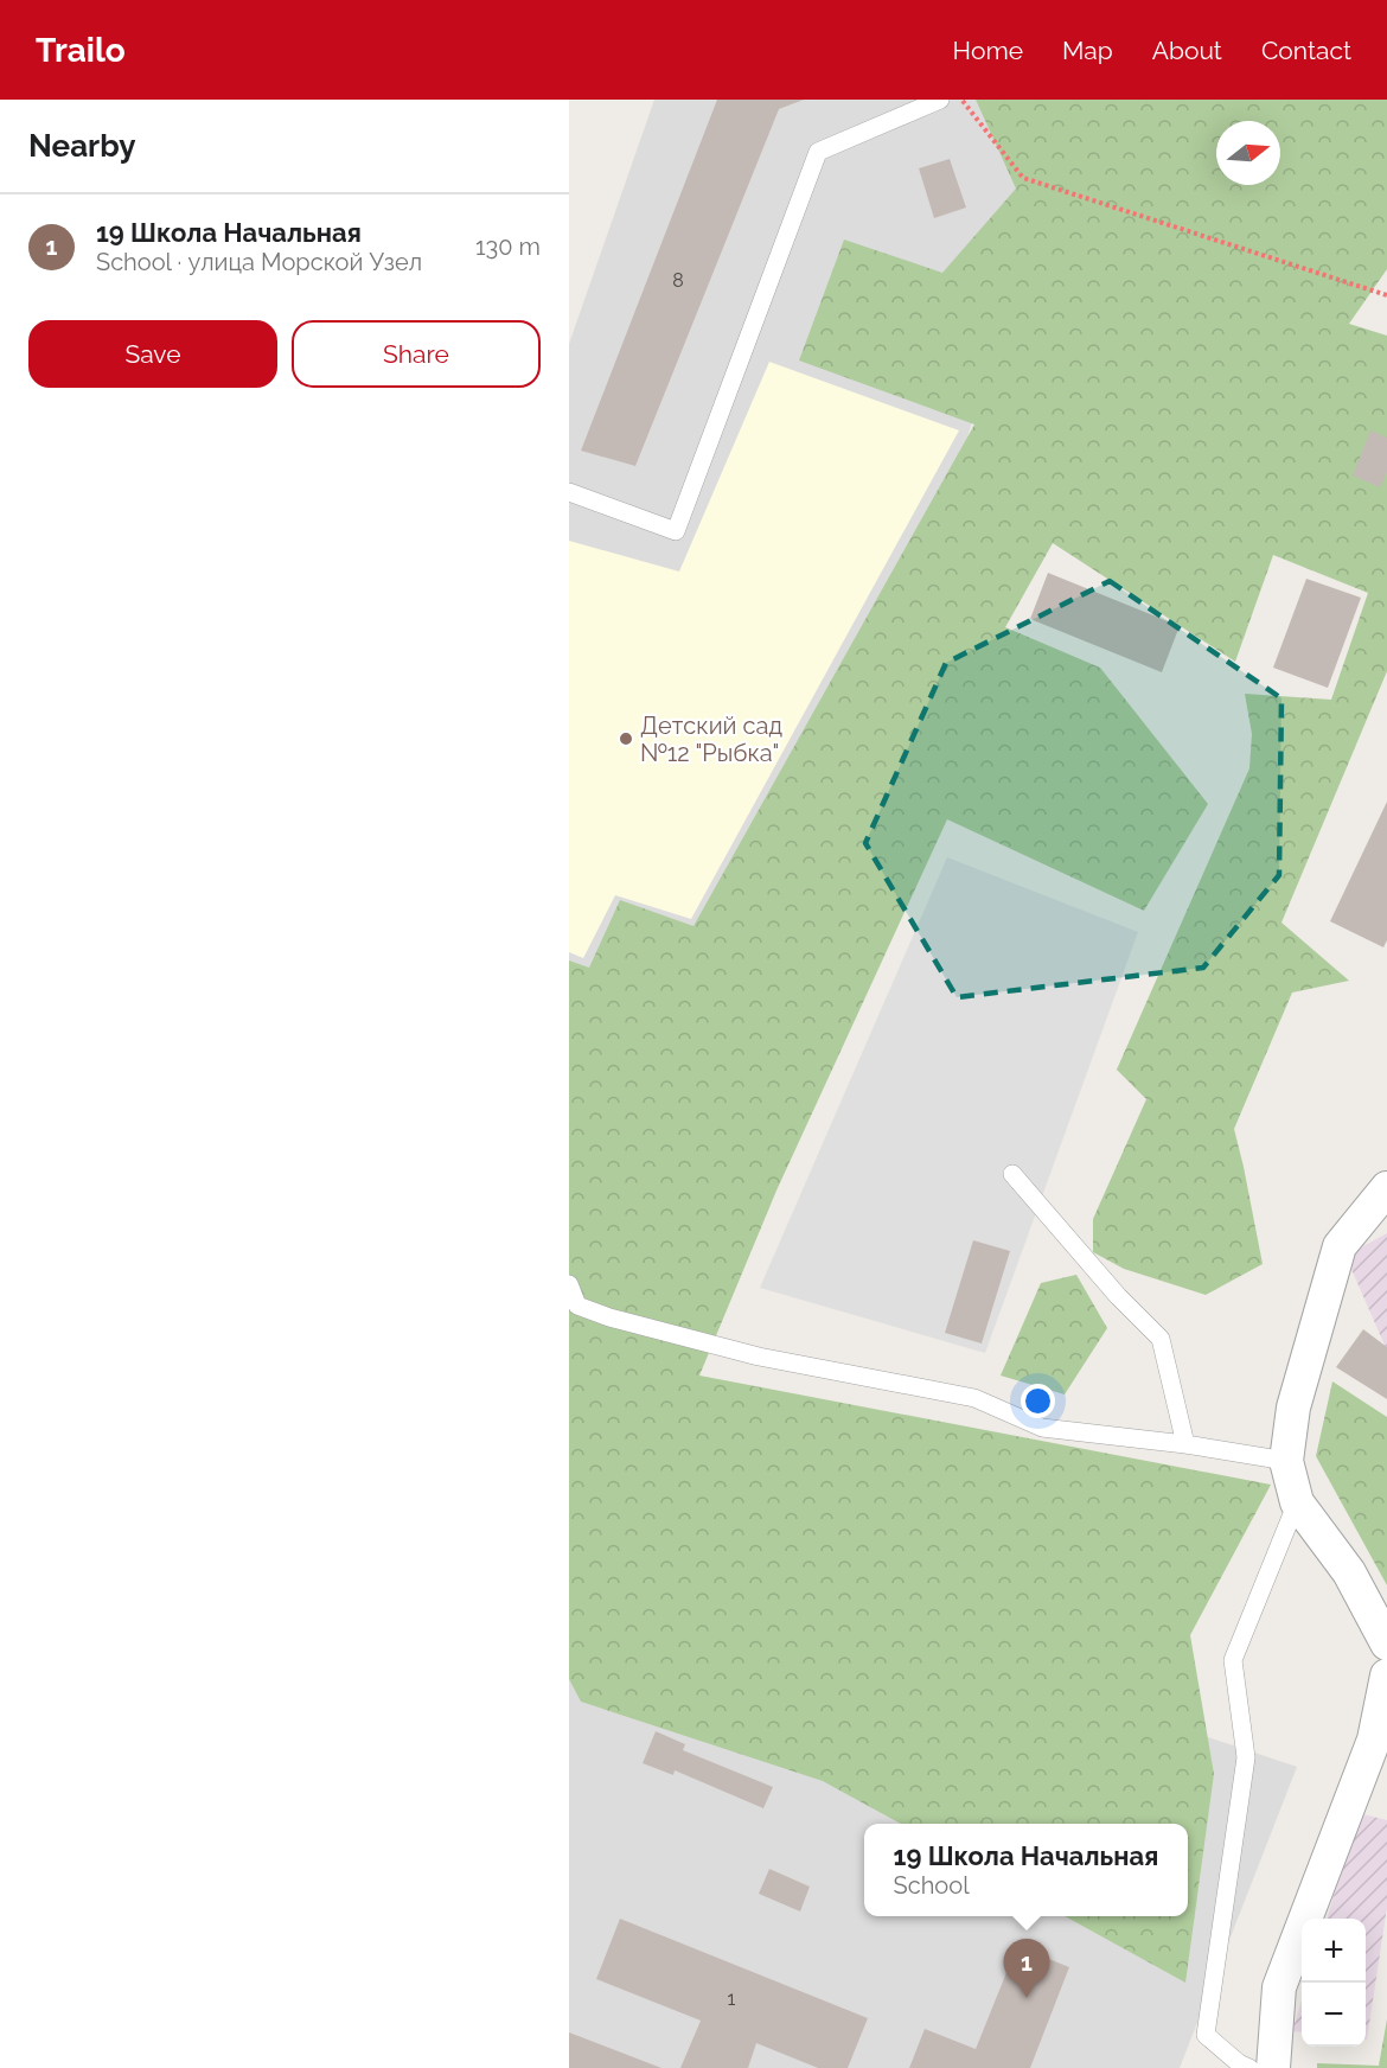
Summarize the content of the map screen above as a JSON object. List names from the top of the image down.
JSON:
{
  "places": ["Детский сад №12 \"Рыбка\""],
  "house_numbers": ["8", "1"],
  "north": "right",
  "page": {
    "header": "Trailo",
    "nav": [
      "Home",
      "Map",
      "About",
      "Contact"
    ],
    "heading": "Nearby",
    "list": [
      {
        "mark": "1",
        "name": "19 Школа Начальная",
        "note": "School · улица Морской Узел",
        "value": "130 m"
      }
    ],
    "buttons": ["Save", "Share"],
    "popup": ["19 Школа Начальная", "School"],
    "map_buttons": ["+", "−"],
    "pins": "1"
  }
}
